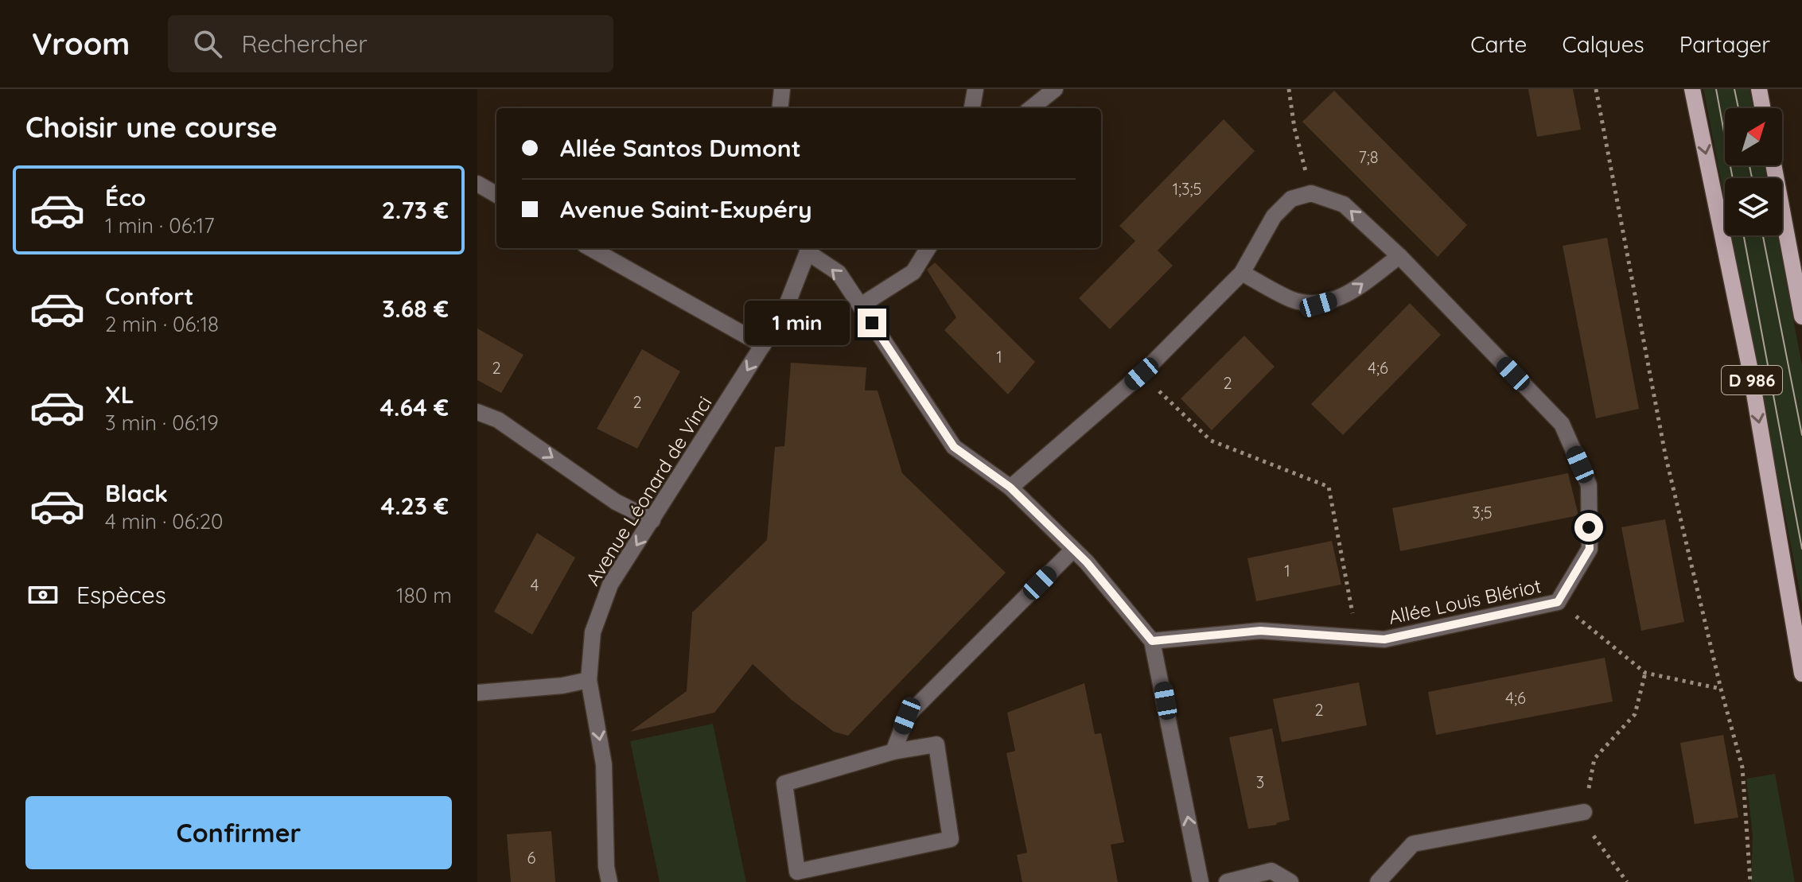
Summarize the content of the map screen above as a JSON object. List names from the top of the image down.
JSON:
{
  "streets": {
    "main road": ["D 986"],
    "street": ["Avenue Léonard de Vinci", "Allée Louis Blériot"]
  },
  "one_way": ["Avenue Léonard de Vinci"],
  "house_numbers": [
    "7;8",
    "1;3;5",
    "1",
    "2",
    "4;6",
    "2",
    "2",
    "3;5",
    "1",
    "4",
    "4;6",
    "2",
    "3",
    "6"
  ],
  "north": "top right",
  "page": {
    "header": "Vroom",
    "search": "Rechercher",
    "nav": ["Carte", "Calques", "Partager"],
    "heading": "Choisir une course",
    "banner": ["Allée Santos Dumont", "Avenue Saint-Exupéry"],
    "list": [
      {
        "name": "Éco",
        "note": "1 min · 06:17",
        "value": "2.73 €"
      },
      {
        "name": "Confort",
        "note": "2 min · 06:18",
        "value": "3.68 €"
      },
      {
        "name": "XL",
        "note": "3 min · 06:19",
        "value": "4.64 €"
      },
      {
        "name": "Black",
        "note": "4 min · 06:20",
        "value": "4.23 €"
      }
    ],
    "bubble": "1 min",
    "pay": ["Espèces", "180 m"],
    "buttons": "Confirmer"
  }
}
